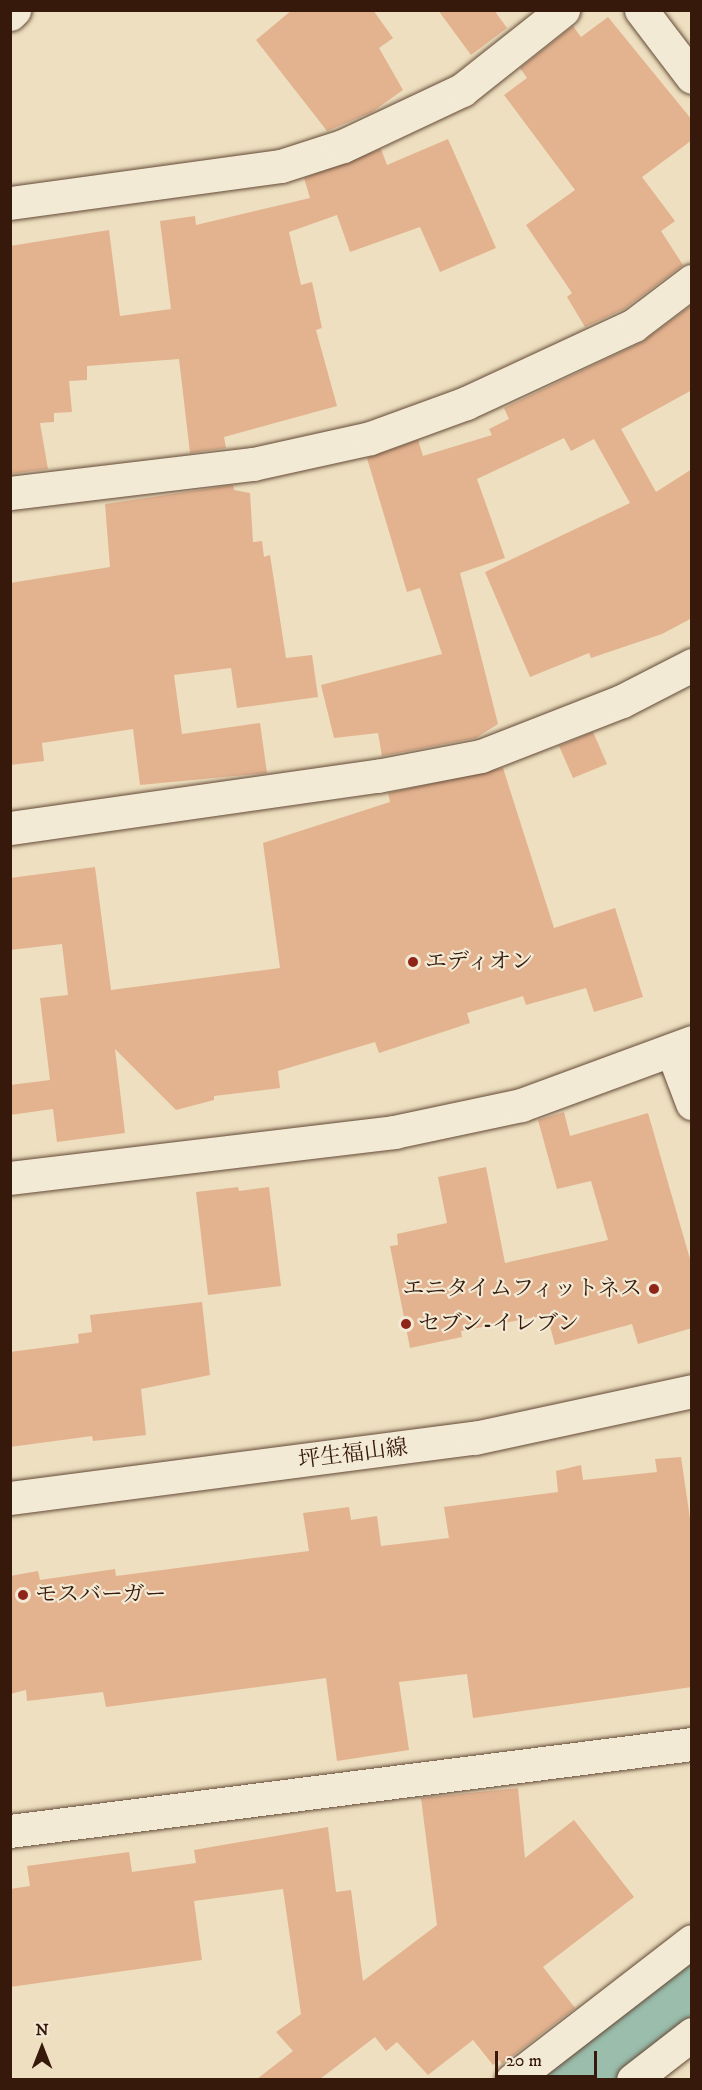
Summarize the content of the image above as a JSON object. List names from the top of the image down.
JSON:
{
  "streets": {
    "street": ["坪生福山線"]
  },
  "places": [
    "エディオン",
    "エニタイムフィットネス",
    "セブン-イレブン",
    "モスバーガー"
  ],
  "scale_bar": "20 m",
  "north": "top"
}
